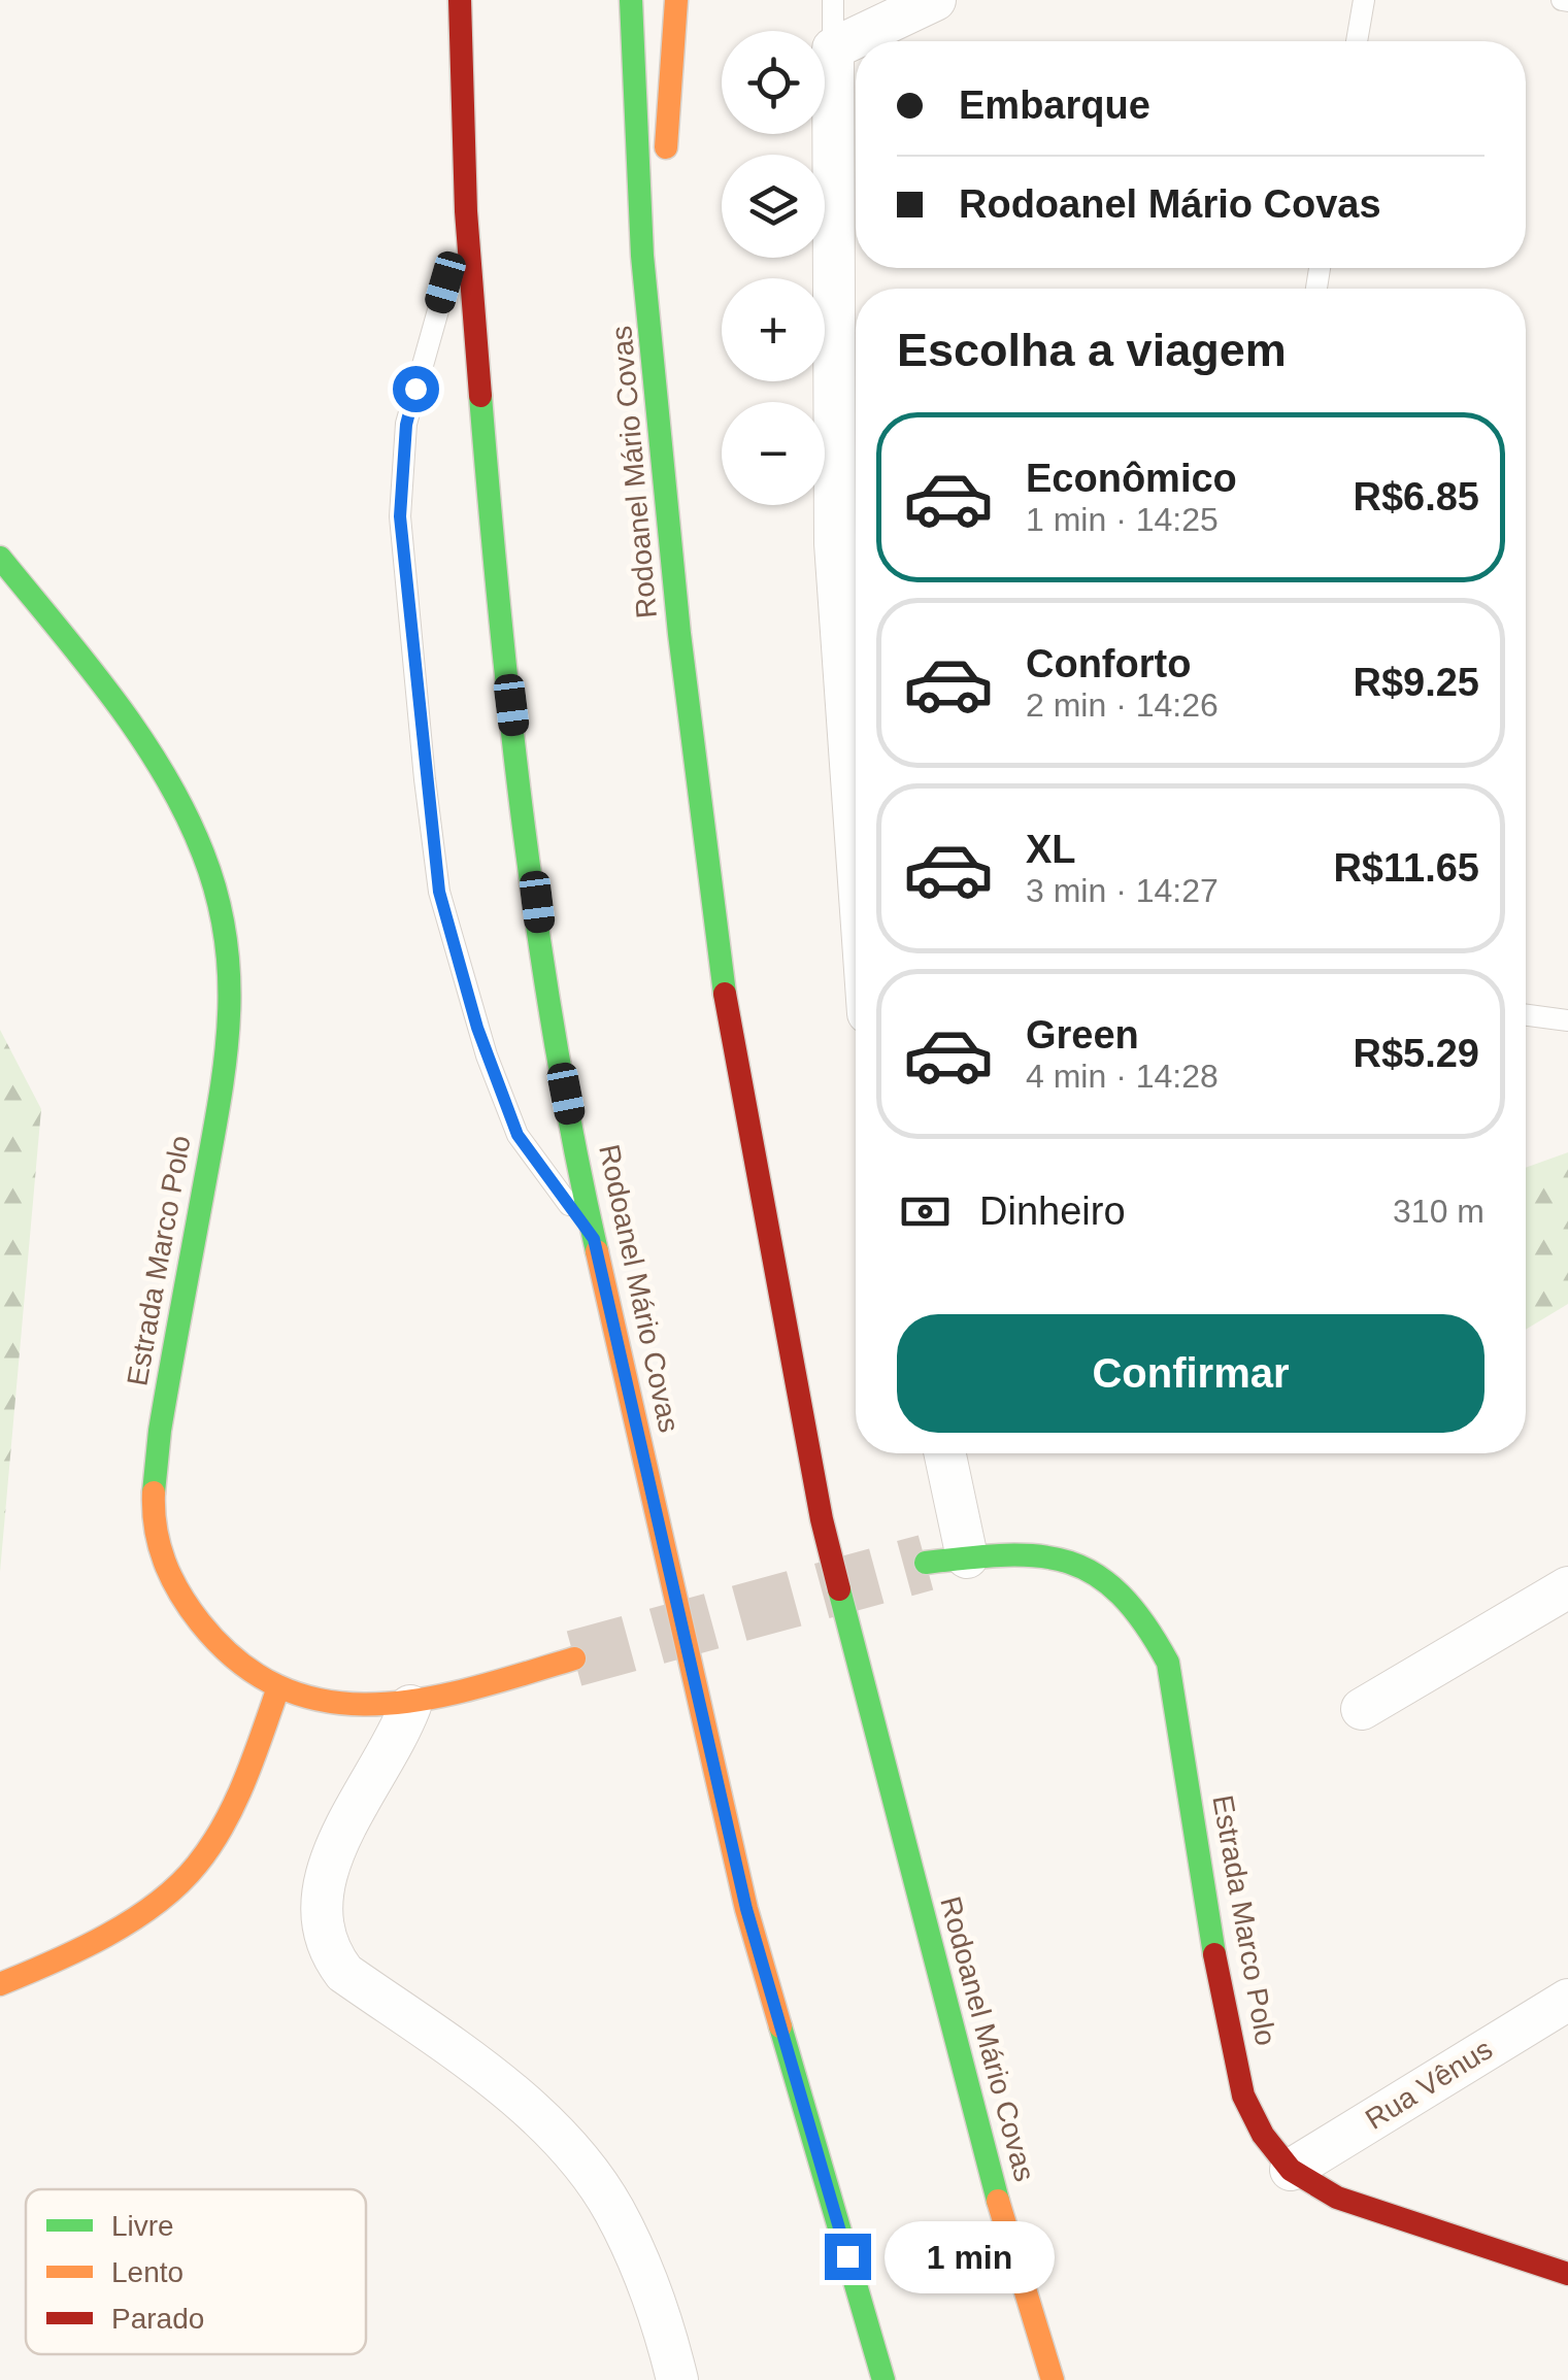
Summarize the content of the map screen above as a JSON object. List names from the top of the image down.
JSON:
{
  "streets": {
    "main road": ["Rodoanel Mário Covas", "Estrada Marco Polo"],
    "street": ["Rua Vênus"]
  },
  "crossings": [
    ["Estrada Marco Polo", "Rua Vênus"]
  ],
  "legend": ["Livre", "Lento", "Parado"],
  "page": {
    "map_buttons": ["+", "−"],
    "banner": ["Embarque", "Rodoanel Mário Covas"],
    "heading": "Escolha a viagem",
    "list": [
      {
        "name": "Econômico",
        "note": "1 min · 14:25",
        "value": "R$6.85"
      },
      {
        "name": "Conforto",
        "note": "2 min · 14:26",
        "value": "R$9.25"
      },
      {
        "name": "XL",
        "note": "3 min · 14:27",
        "value": "R$11.65"
      },
      {
        "name": "Green",
        "note": "4 min · 14:28",
        "value": "R$5.29"
      }
    ],
    "pay": ["Dinheiro", "310 m"],
    "buttons": "Confirmar",
    "bubble": "1 min"
  }
}
